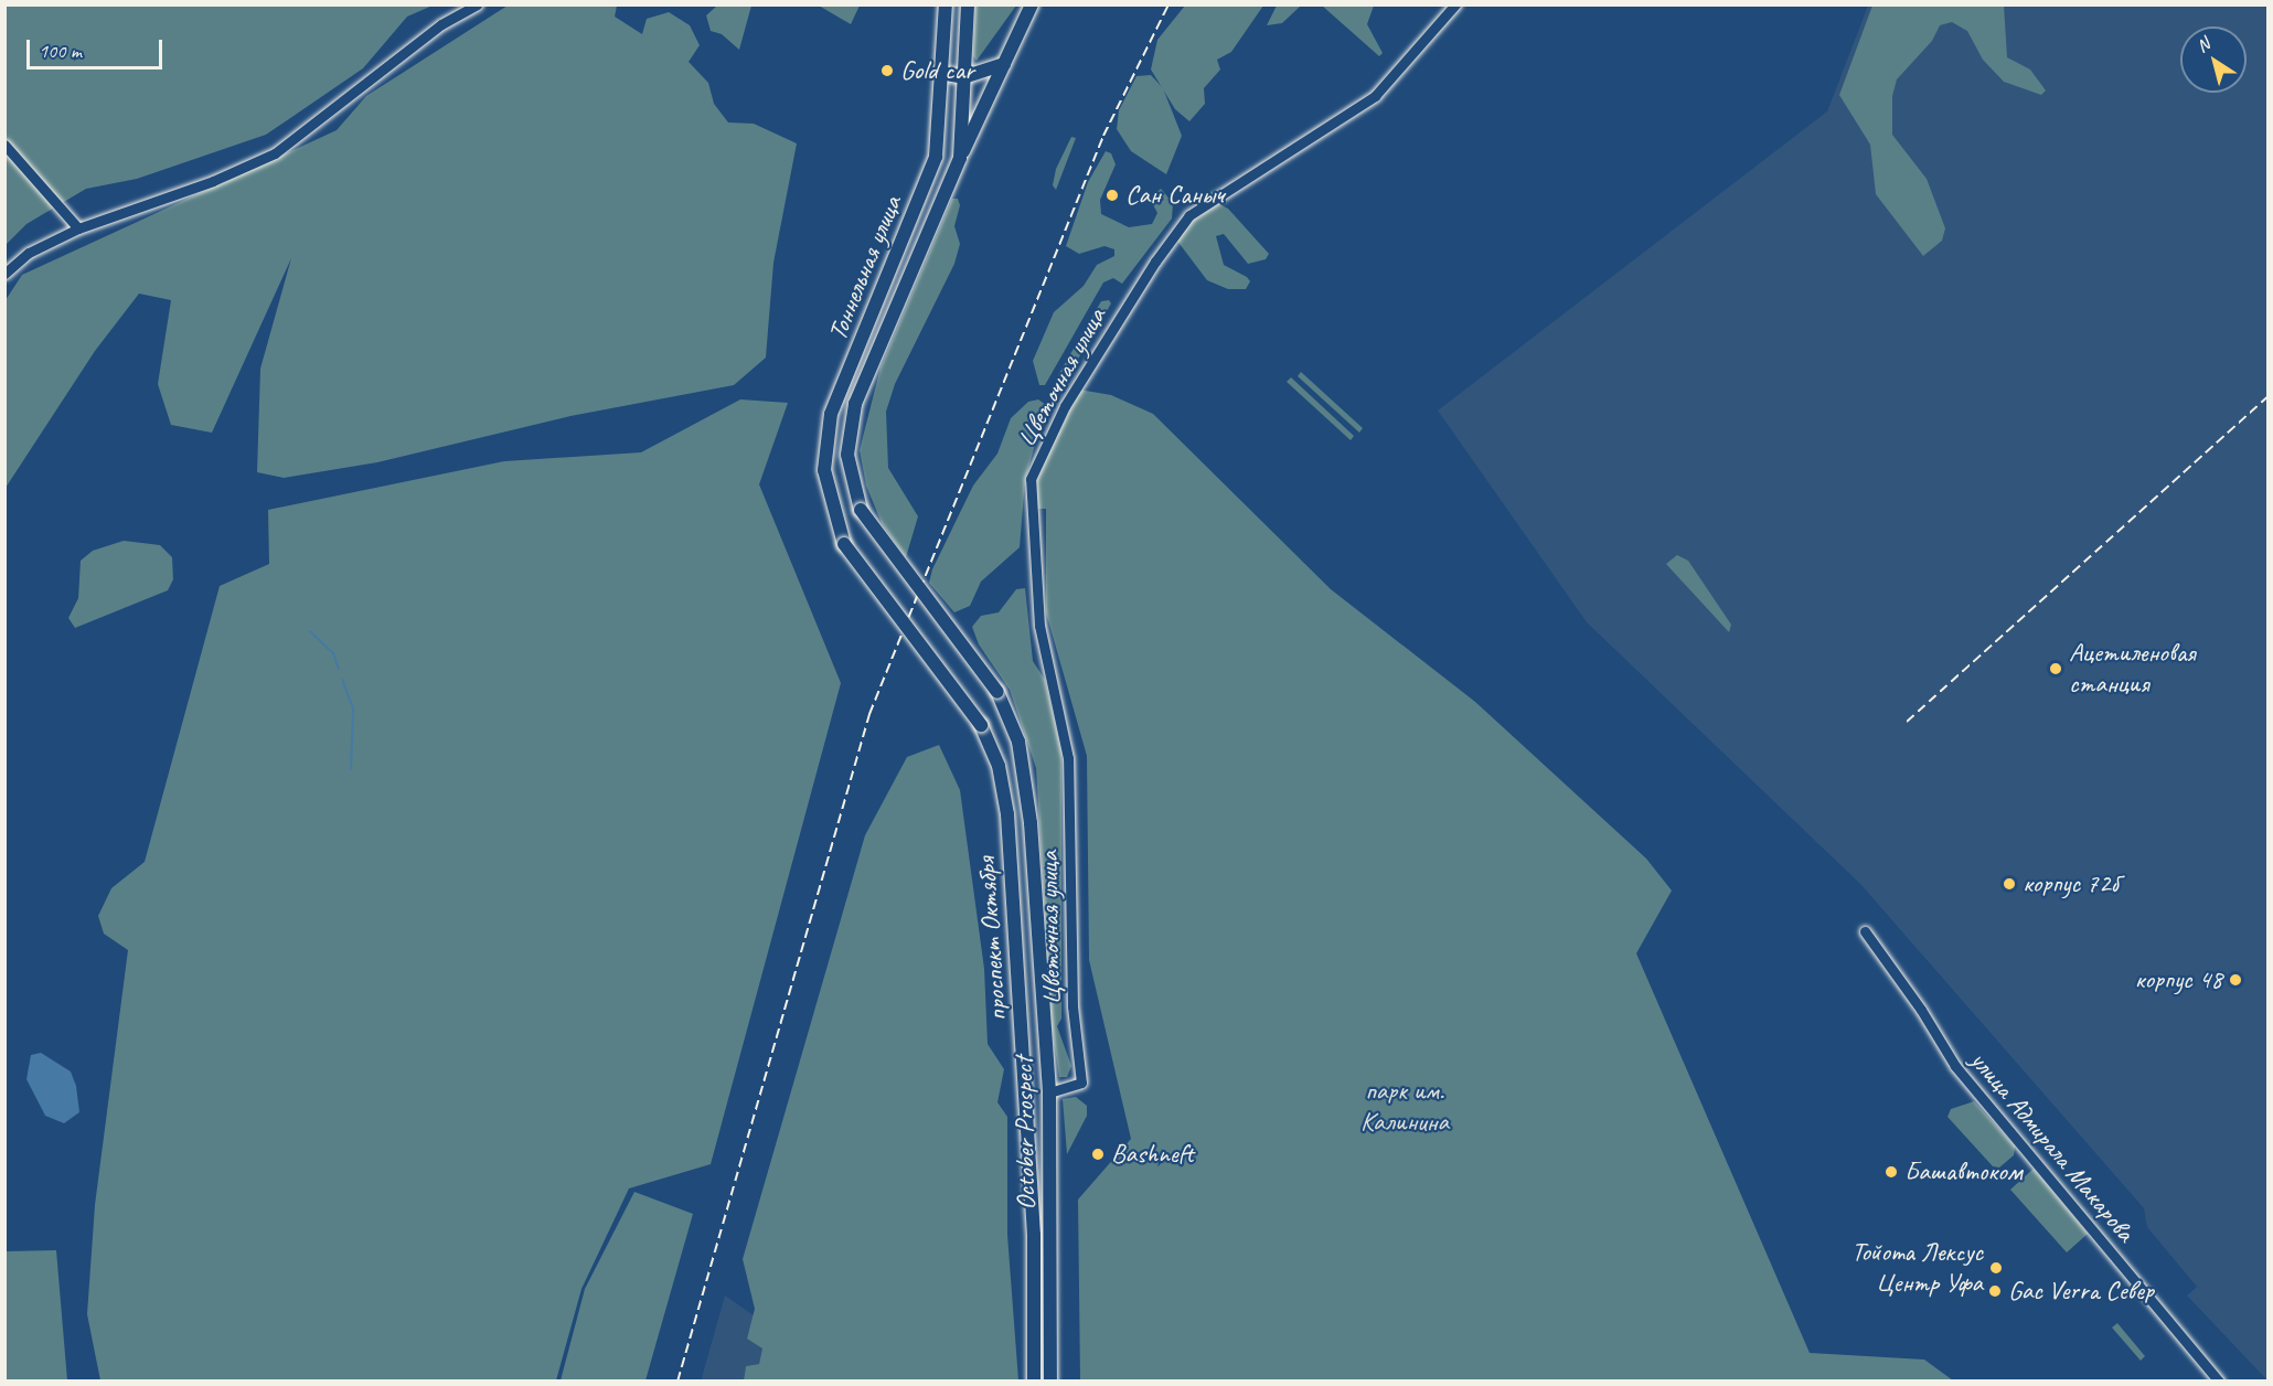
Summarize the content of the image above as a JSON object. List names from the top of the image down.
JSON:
{
  "streets": {
    "main road": ["Тоннельная улица", "проспект Октября", "October Prospect"],
    "street": ["Цветочная улица", "улица Адмирала Макарова"]
  },
  "crossings": [
    ["Тоннельная улица", "проспект Октября"],
    ["Тоннельная улица", "October Prospect"],
    ["Цветочная улица", "October Prospect"]
  ],
  "parks": ["парк им. Калинина"],
  "places": [
    "Gold car",
    "Сан Саныч",
    "Ацетиленовая станция",
    "корпус 72б",
    "корпус 48",
    "Bashneft",
    "Башавтоком",
    "Тойота Лексус Центр Уфа",
    "Gac Verra Север"
  ],
  "scale_bar": "100 m",
  "north": "top left"
}
